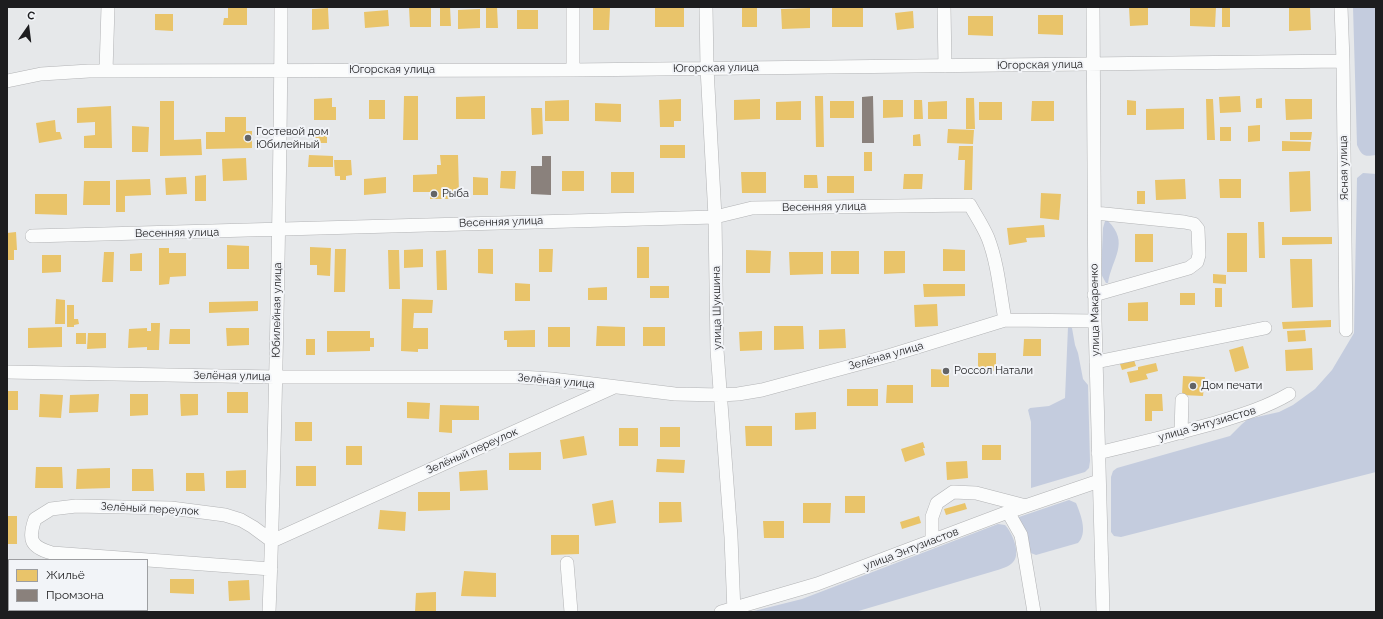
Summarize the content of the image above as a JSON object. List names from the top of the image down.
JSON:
{
  "streets": {
    "street": [
      "Югорская улица",
      "Ясная улица",
      "Весенняя улица",
      "улица Шукшина",
      "Юбилейная улица",
      "улица Макаренко",
      "Зелёная улица",
      "улица Энтузиастов",
      "Зелёный переулок"
    ]
  },
  "crossings": [
    ["Югорская улица", "Ясная улица"],
    ["Югорская улица", "улица Шукшина"],
    ["Югорская улица", "Юбилейная улица"],
    ["Югорская улица", "улица Макаренко"],
    ["Весенняя улица", "улица Шукшина"],
    ["Весенняя улица", "Юбилейная улица"],
    ["Весенняя улица", "Зелёная улица"],
    ["улица Шукшина", "Зелёная улица"],
    ["улица Шукшина", "улица Энтузиастов"],
    ["Юбилейная улица", "Зелёная улица"],
    ["Юбилейная улица", "Зелёный переулок"],
    ["улица Макаренко", "Зелёная улица"],
    ["улица Макаренко", "улица Энтузиастов"],
    ["Зелёная улица", "Зелёный переулок"]
  ],
  "places": [
    "Гостевой дом Юбилейный",
    "Рыба",
    "Россол Натали",
    "Дом печати"
  ],
  "legend": ["Жильё", "Промзона"],
  "north": "top"
}
